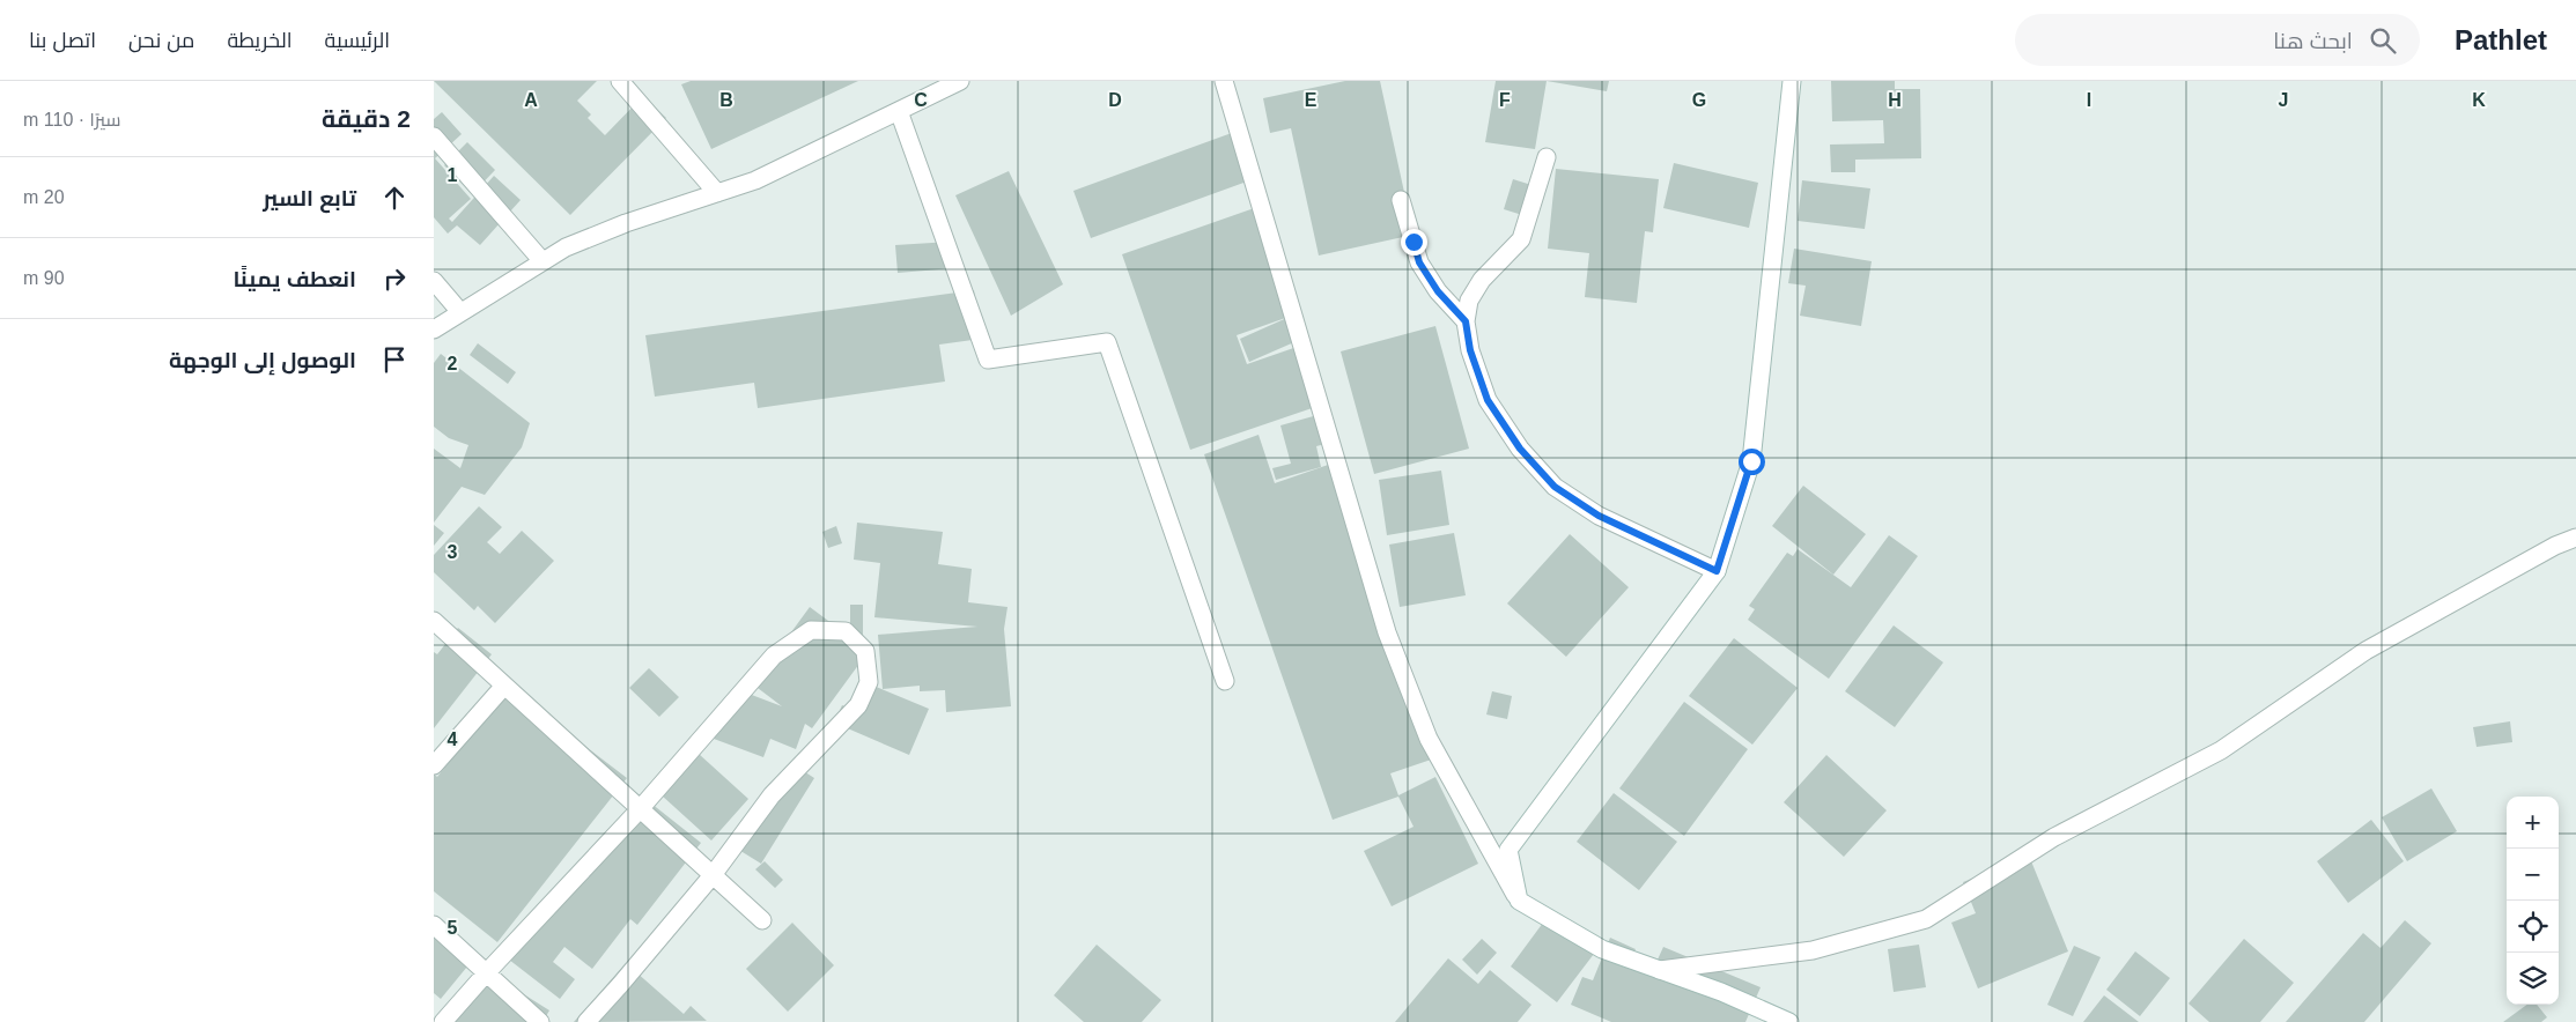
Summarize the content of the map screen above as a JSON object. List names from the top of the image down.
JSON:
{
  "page": {
    "header": "Pathlet",
    "search": "ابحث هنا",
    "nav": [
      "الرئيسية",
      "الخريطة",
      "من نحن",
      "اتصل بنا"
    ],
    "heading": ["2 دقيقة", "سيرًا · 110 m"],
    "list": [
      ["تابع السير", "20 m"],
      ["انعطف يمينًا", "90 m"],
      "الوصول إلى الوجهة"
    ],
    "map_buttons": ["+", "−"]
  },
  "grid": {
    "columns": [
      "A",
      "B",
      "C",
      "D",
      "E",
      "F",
      "G",
      "H",
      "I",
      "J",
      "K"
    ],
    "rows": [
      "1",
      "2",
      "3",
      "4",
      "5"
    ]
  }
}
